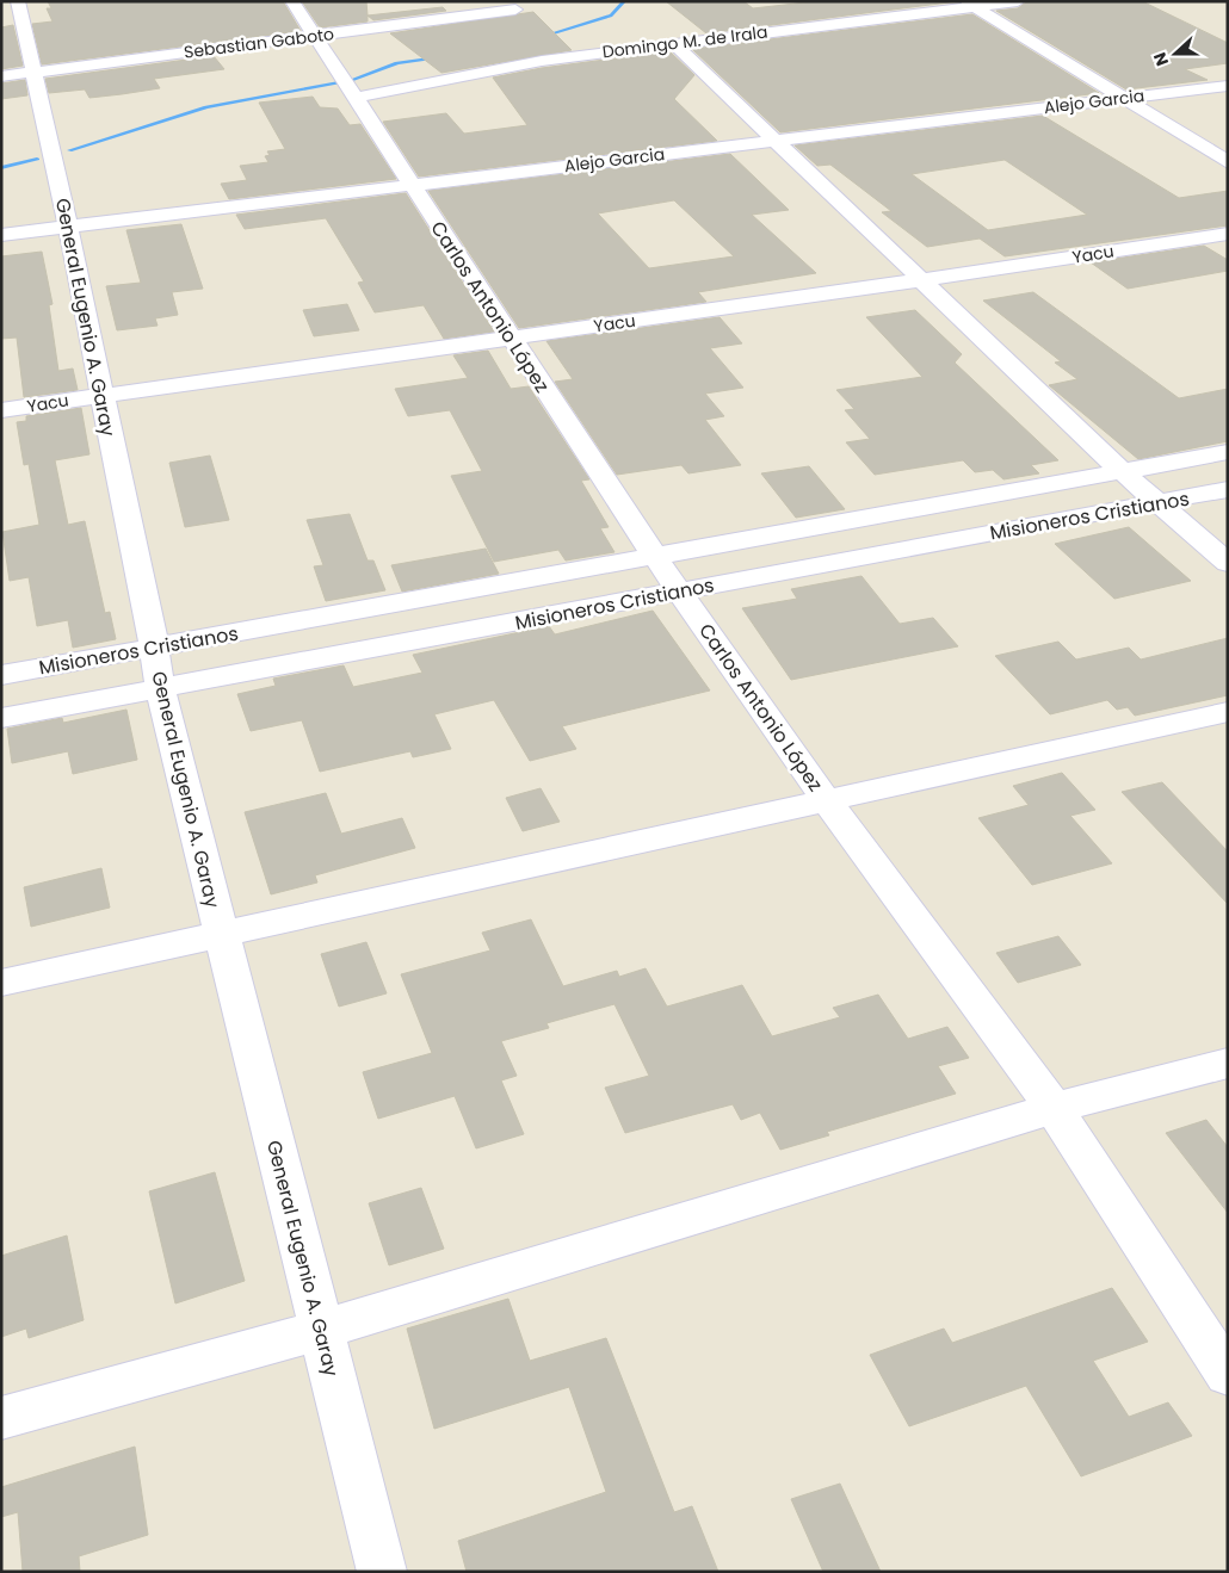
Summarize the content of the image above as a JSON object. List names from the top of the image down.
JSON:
{
  "streets": {
    "street": [
      "Domingo M. de Irala",
      "Sebastian Gaboto",
      "Alejo Garcia",
      "Yacu",
      "Carlos Antonio López",
      "General Eugenio A. Garay",
      "Misioneros Cristianos"
    ]
  },
  "crossings": [
    ["Domingo M. de Irala", "Carlos Antonio López"],
    ["Sebastian Gaboto", "Carlos Antonio López"],
    ["Sebastian Gaboto", "General Eugenio A. Garay"],
    ["Alejo Garcia", "Carlos Antonio López"],
    ["Alejo Garcia", "General Eugenio A. Garay"],
    ["Yacu", "Carlos Antonio López"],
    ["Yacu", "General Eugenio A. Garay"],
    ["Carlos Antonio López", "Misioneros Cristianos"],
    ["General Eugenio A. Garay", "Misioneros Cristianos"]
  ],
  "north": "left"
}
